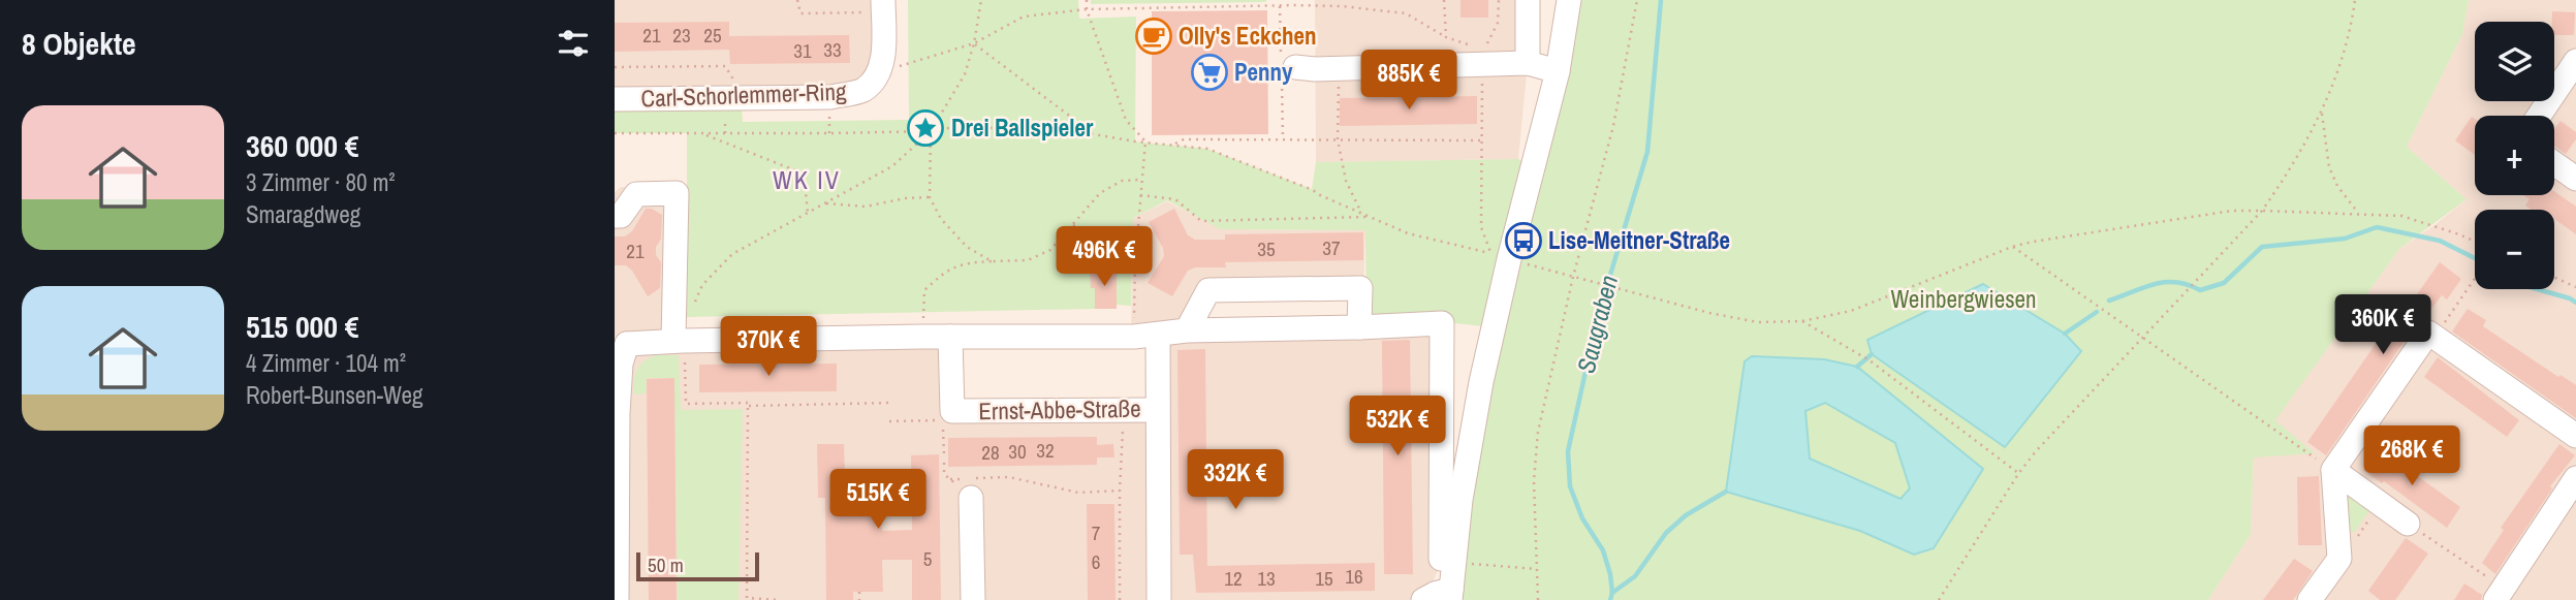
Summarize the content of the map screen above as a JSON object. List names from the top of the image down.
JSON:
{
  "streets": {
    "street": ["Carl-Schorlemmer-Ring", "Ernst-Abbe-Straße"]
  },
  "districts": ["WK IV"],
  "water": ["Saugraben"],
  "parks": ["Weinbergwiesen"],
  "places": {
    "cafe": ["Olly's Eckchen"],
    "supermarket": ["Penny"],
    "place": ["Drei Ballspieler"],
    "bus stop": ["Lise-Meitner-Straße"]
  },
  "house_numbers": [
    "21",
    "23",
    "25",
    "33",
    "31",
    "37",
    "35",
    "21",
    "32",
    "30",
    "28",
    "7",
    "5",
    "6",
    "16",
    "12",
    "13",
    "15"
  ],
  "scale_bar": "50 m",
  "page": {
    "heading": "8 Objekte",
    "map_buttons": ["+", "−"],
    "price": [
      "885K €",
      "496K €",
      "360K €",
      "370K €",
      "532K €",
      "268K €",
      "332K €",
      "515K €"
    ],
    "list": [
      {
        "name": "360 000 €",
        "note": "3 Zimmer · 80 m² · Smaragdweg"
      },
      {
        "name": "515 000 €",
        "note": "4 Zimmer · 104 m² · Robert-Bunsen-Weg"
      }
    ],
    "scale": "50 m"
  }
}
